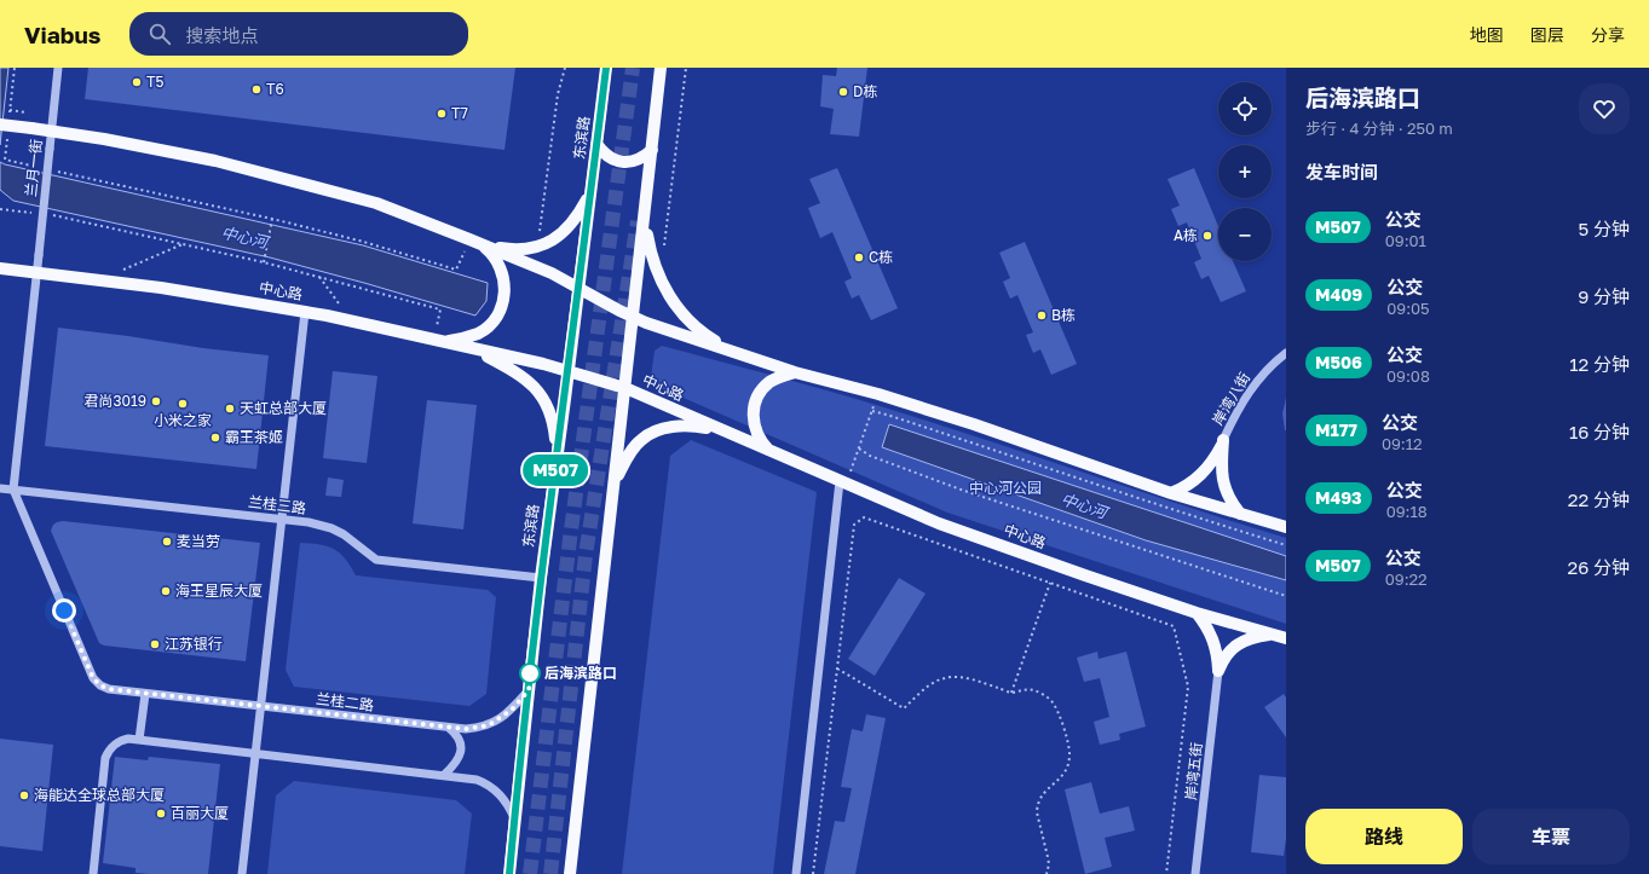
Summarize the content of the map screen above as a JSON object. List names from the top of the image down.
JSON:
{
  "streets": {
    "main road": ["东滨路", "中心路"],
    "street": [
      "兰月一街",
      "岸湾八街",
      "兰桂三路",
      "兰桂二路",
      "岸湾五街"
    ]
  },
  "crossings": [
    ["东滨路", "中心路"],
    ["东滨路", "兰桂三路"],
    ["东滨路", "兰桂二路"],
    ["兰月一街", "中心路"],
    ["兰月一街", "兰桂三路"],
    ["兰月一街", "兰桂二路"],
    ["兰桂三路", "兰桂二路"]
  ],
  "water": ["中心河"],
  "parks": ["中心河公园"],
  "places": [
    "T5",
    "T6",
    "D栋",
    "T7",
    "A栋",
    "C栋",
    "B栋",
    "君尚3019",
    "小米之家",
    "天虹总部大厦",
    "霸王茶姬",
    "麦当劳",
    "海王星辰大厦",
    "江苏银行",
    "后海滨路口",
    "海能达全球总部大厦",
    "百丽大厦"
  ],
  "lines": ["bus line M507"],
  "page": {
    "header": "Viabus",
    "search": "搜索地点",
    "nav": ["地图", "图层", "分享"],
    "on_map": "M507",
    "heading": [
      ["后海滨路口", "步行 · 4 分钟 · 250 m"],
      "发车时间"
    ],
    "map_buttons": ["+", "−"],
    "list": [
      {
        "mark": "M507",
        "name": "公交",
        "note": "09:01",
        "value": "5 分钟"
      },
      {
        "mark": "M409",
        "name": "公交",
        "note": "09:05",
        "value": "9 分钟"
      },
      {
        "mark": "M506",
        "name": "公交",
        "note": "09:08",
        "value": "12 分钟"
      },
      {
        "mark": "M177",
        "name": "公交",
        "note": "09:12",
        "value": "16 分钟"
      },
      {
        "mark": "M493",
        "name": "公交",
        "note": "09:18",
        "value": "22 分钟"
      },
      {
        "mark": "M507",
        "name": "公交",
        "note": "09:22",
        "value": "26 分钟"
      }
    ],
    "buttons": ["路线", "车票"]
  }
}
